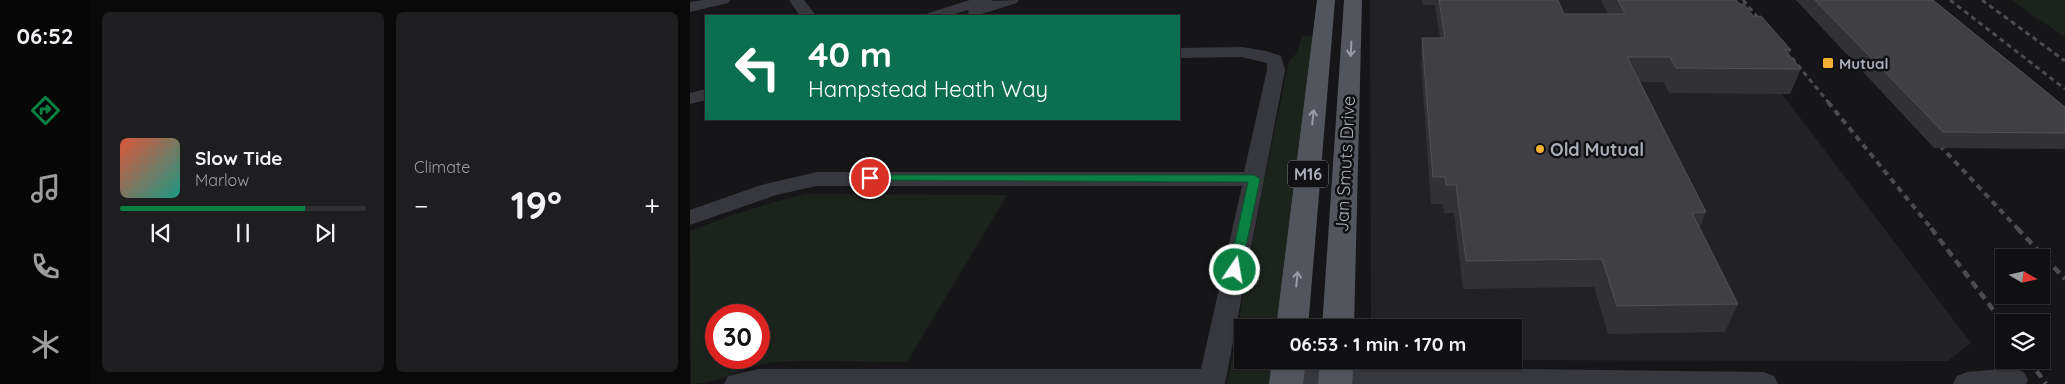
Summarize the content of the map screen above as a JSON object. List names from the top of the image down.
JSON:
{
  "streets": {
    "main road": ["Jan Smuts Drive", "M16"]
  },
  "places": {
    "transit": ["Mutual"],
    "other": ["Old Mutual"]
  },
  "north": "right",
  "page": {
    "tabs": "06:52",
    "tile": "Climate",
    "turn": ["40 m", "Hampstead Heath Way"],
    "song": ["Slow Tide", "Marlow"],
    "heat": ["−", "19°", "+"],
    "limit": "30",
    "trip": "06:53 · 1 min · 170 m"
  }
}
